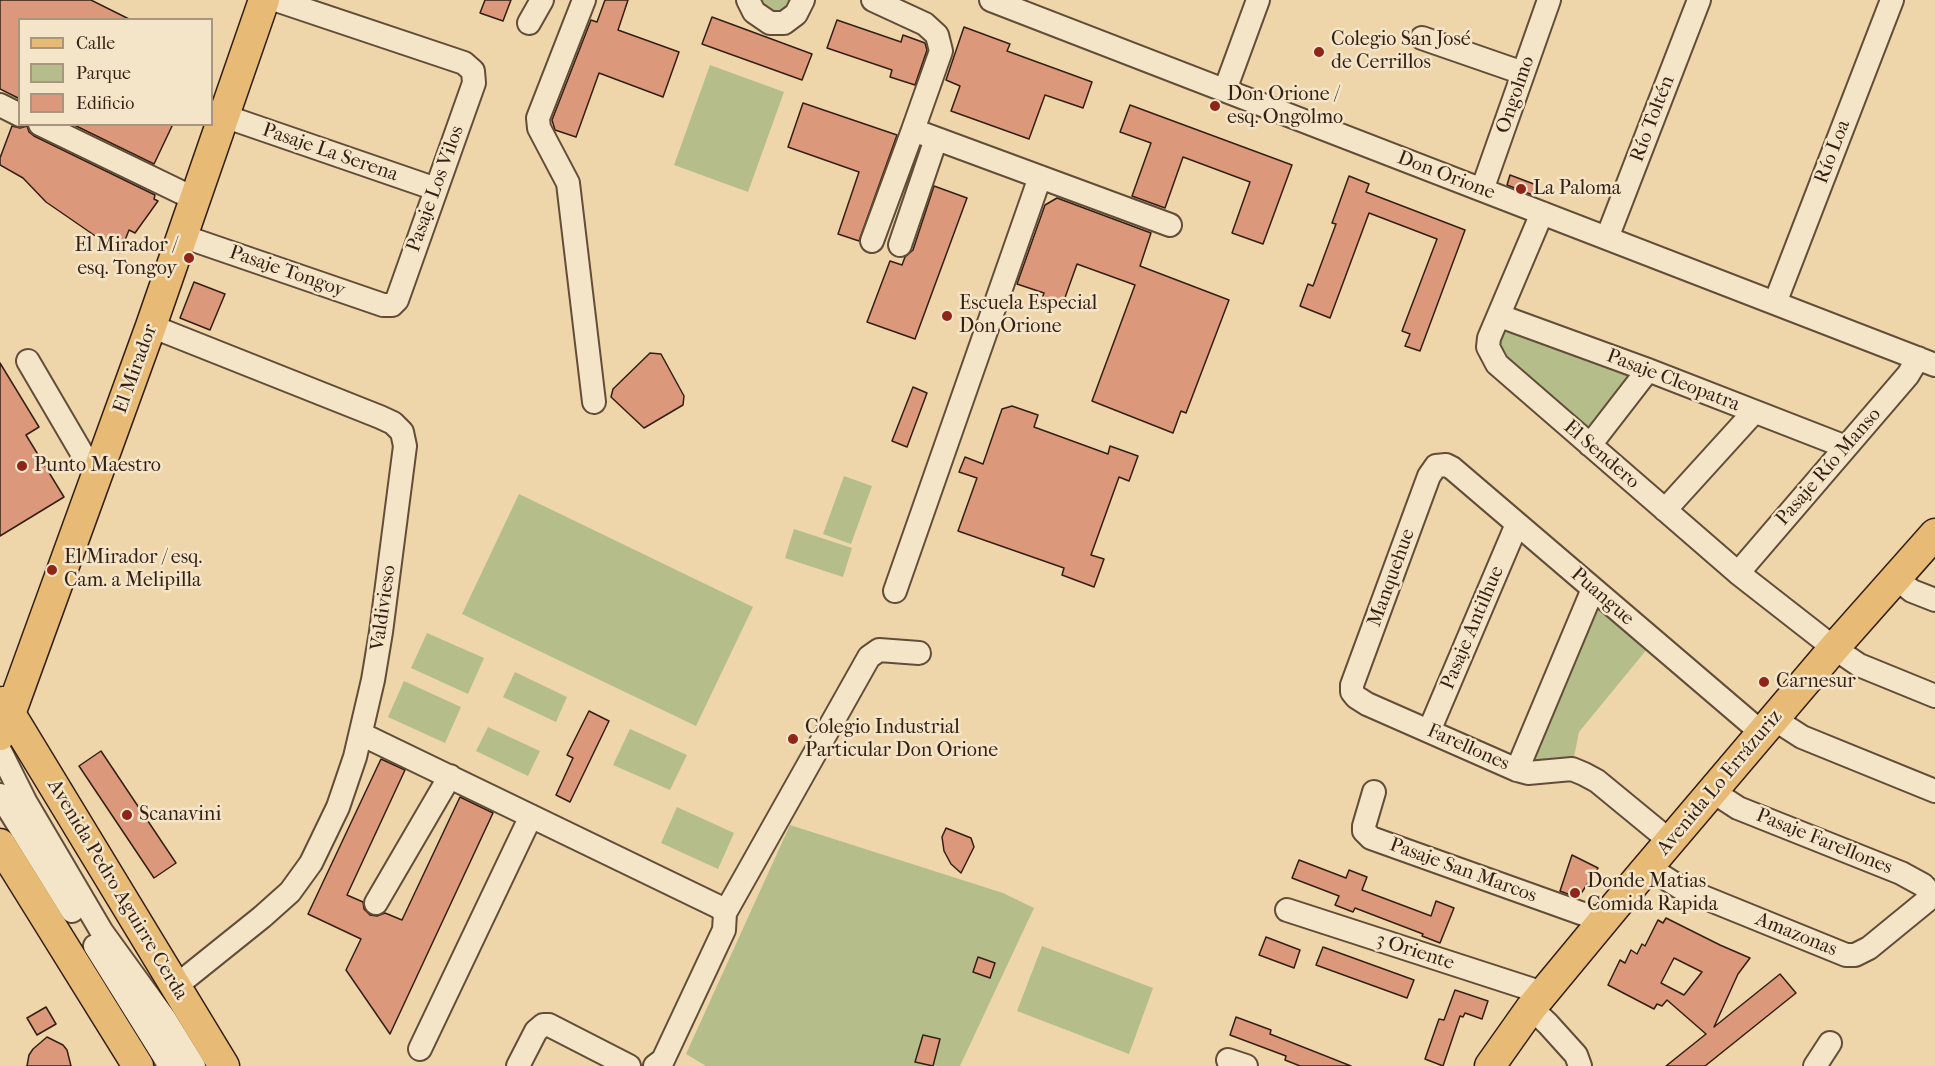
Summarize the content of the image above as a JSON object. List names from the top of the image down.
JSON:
{
  "streets": {
    "main road": ["El Mirador", "Avenida Lo Errázuriz", "Avenida Pedro Aguirre Cerda"],
    "street": [
      "Ongolmo",
      "Río Toltén",
      "Río Loa",
      "Pasaje La Serena",
      "Don Orione",
      "Pasaje Los Vilos",
      "Pasaje Tongoy",
      "Pasaje Cleopatra",
      "El Sendero",
      "Pasaje Río Manso",
      "Manquehue",
      "Puangue",
      "Valdivieso",
      "Pasaje Antilhue",
      "Farellones",
      "Pasaje Farellones",
      "Pasaje San Marcos",
      "Amazonas",
      "3 Oriente"
    ]
  },
  "crossings": [
    ["Ongolmo", "Don Orione"],
    ["Río Toltén", "Don Orione"],
    ["Río Loa", "Don Orione"],
    ["Pasaje La Serena", "Pasaje Los Vilos"],
    ["Pasaje La Serena", "El Mirador"],
    ["Don Orione", "El Sendero"],
    ["Don Orione", "Pasaje Río Manso"],
    ["Pasaje Los Vilos", "Pasaje Tongoy"],
    ["Pasaje Tongoy", "El Mirador"],
    ["El Mirador", "Valdivieso"],
    ["El Mirador", "Avenida Pedro Aguirre Cerda"],
    ["Pasaje Cleopatra", "El Sendero"],
    ["Pasaje Cleopatra", "Pasaje Río Manso"],
    ["El Sendero", "Pasaje Río Manso"],
    ["El Sendero", "Avenida Lo Errázuriz"],
    ["Manquehue", "Puangue"],
    ["Manquehue", "Farellones"],
    ["Puangue", "Pasaje Antilhue"],
    ["Puangue", "Avenida Lo Errázuriz"],
    ["Valdivieso", "Avenida Pedro Aguirre Cerda"],
    ["Pasaje Antilhue", "Farellones"],
    ["Farellones", "Avenida Lo Errázuriz"],
    ["Avenida Lo Errázuriz", "Pasaje Farellones"],
    ["Avenida Lo Errázuriz", "Pasaje San Marcos"],
    ["Avenida Lo Errázuriz", "Amazonas"],
    ["Avenida Lo Errázuriz", "3 Oriente"],
    ["Pasaje Farellones", "Amazonas"]
  ],
  "places": [
    "Colegio San José de Cerrillos",
    "Don Orione / esq. Ongolmo",
    "La Paloma",
    "El Mirador / esq. Tongoy",
    "Escuela Especial Don Orione",
    "Punto Maestro",
    "El Mirador / esq. Cam. a Melipilla",
    "Carnesur",
    "Colegio Industrial Particular Don Orione",
    "Scanavini",
    "Donde Matias Comida Rapida"
  ],
  "legend": ["Calle", "Parque", "Edificio"]
}
